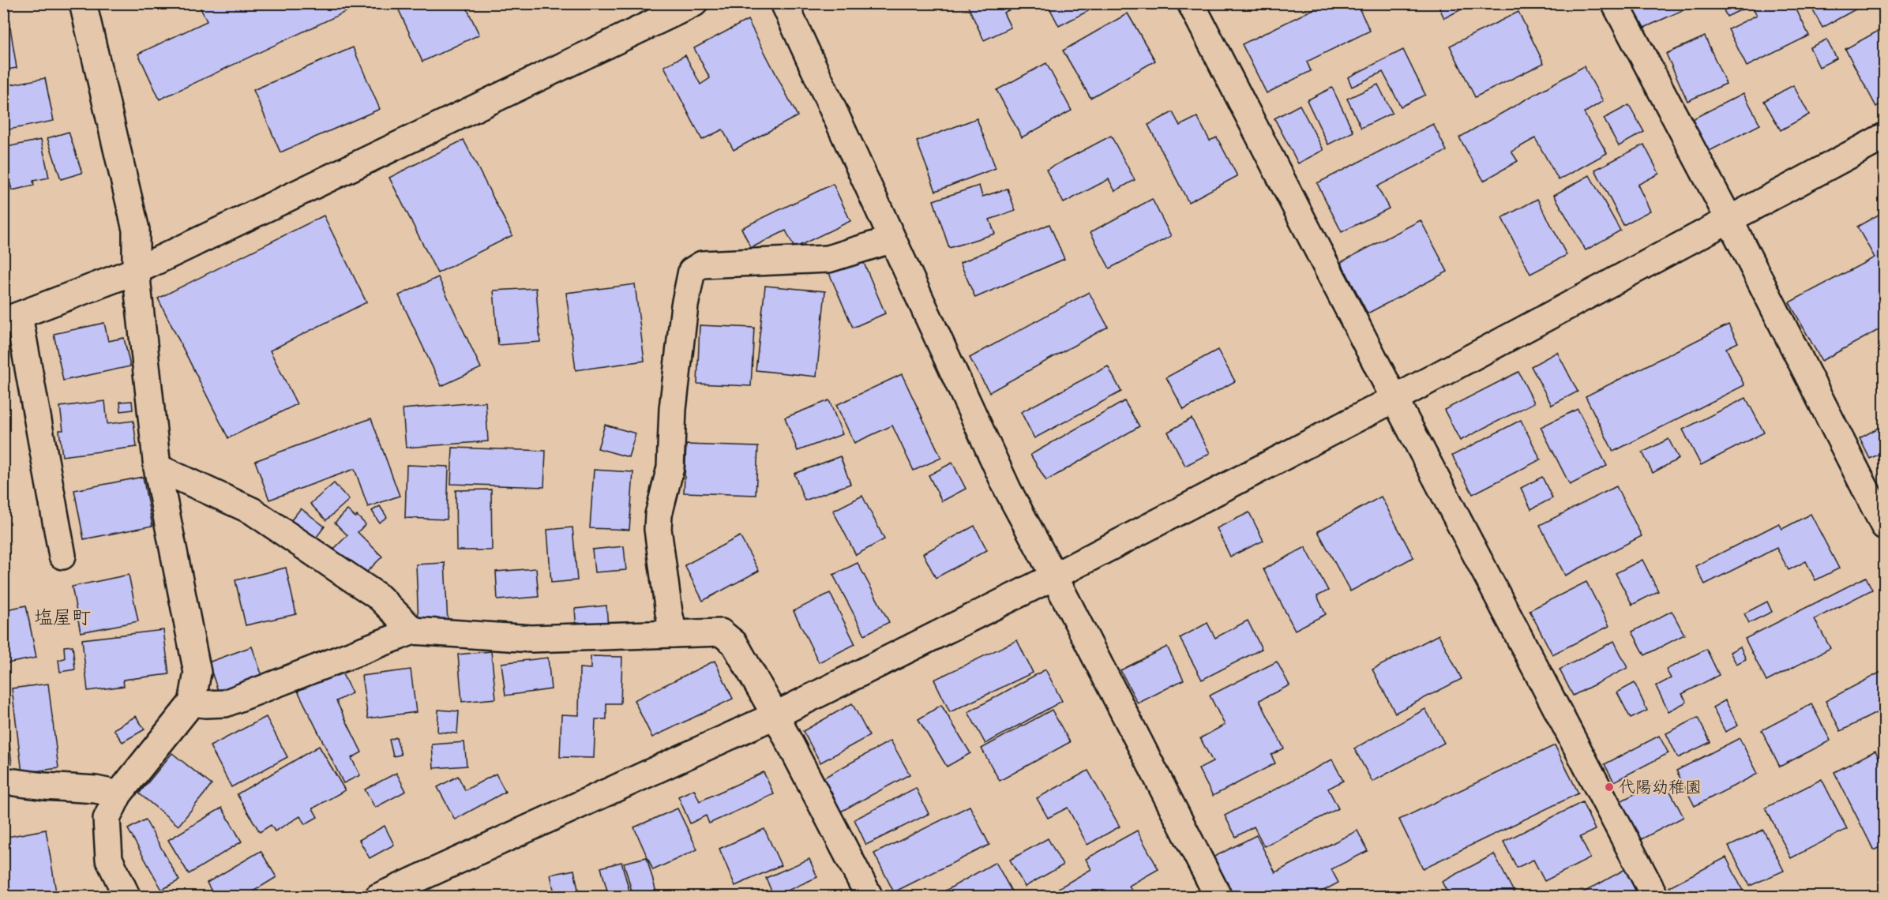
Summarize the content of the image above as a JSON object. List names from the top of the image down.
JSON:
{
  "districts": ["塩屋町"],
  "places": ["代陽幼稚園"]
}
